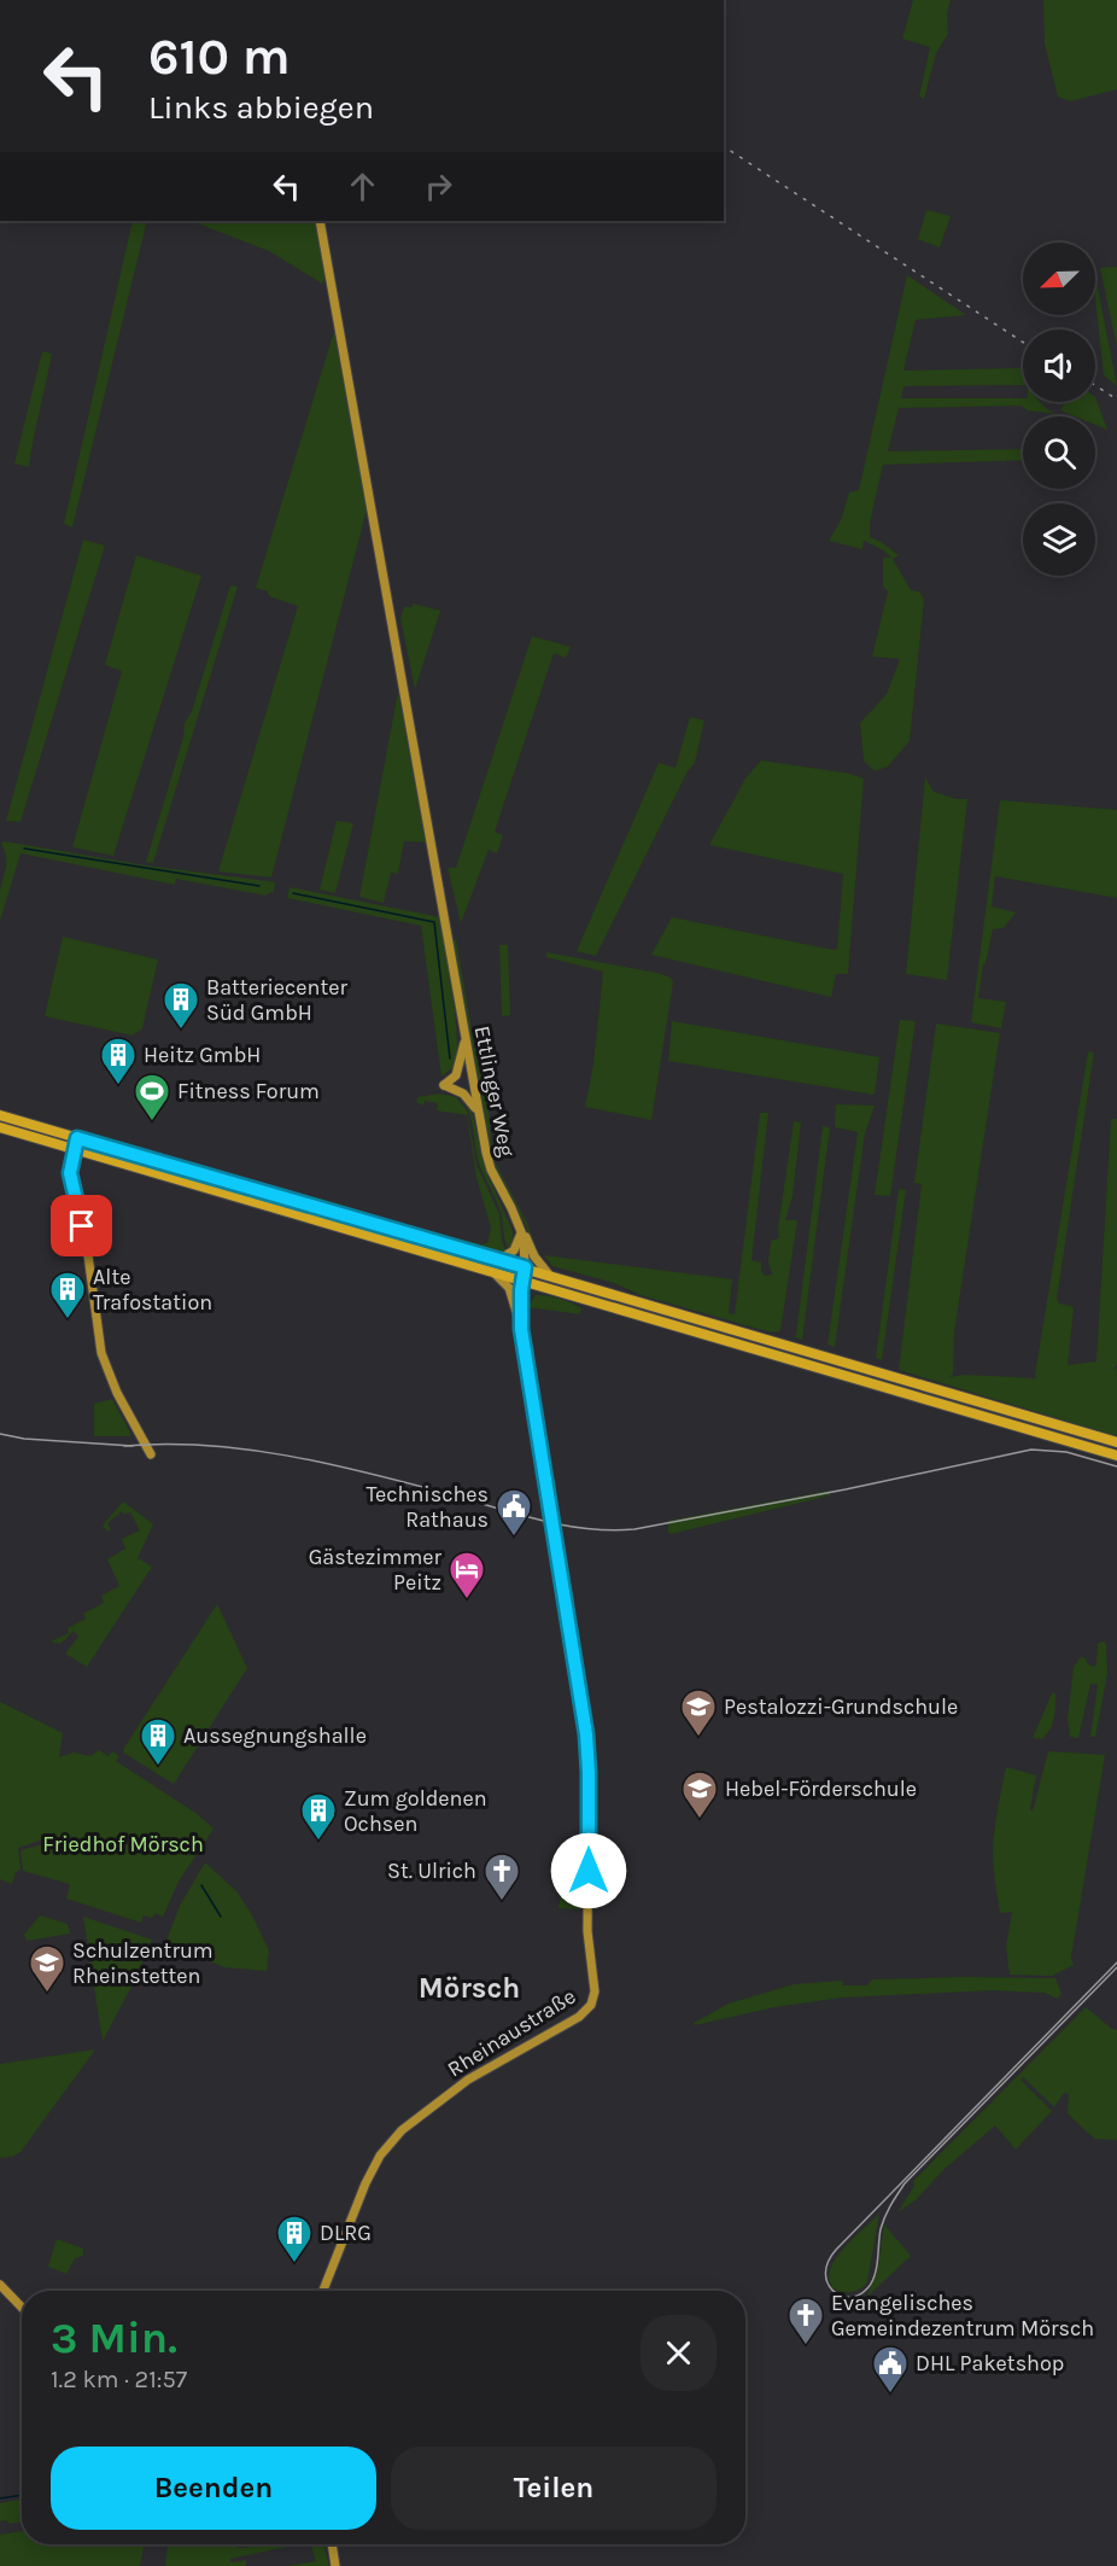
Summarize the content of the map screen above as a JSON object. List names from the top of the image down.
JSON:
{
  "streets": {
    "street": ["Ettlinger Weg", "Rheinaustraße"]
  },
  "crossings": [
    ["Ettlinger Weg", "Rheinaustraße"]
  ],
  "districts": ["Mörsch"],
  "parks": ["Friedhof Mörsch"],
  "places": {
    "building": [
      "Batteriecenter Süd GmbH",
      "Heitz GmbH",
      "Alte Trafostation",
      "Aussegnungshalle",
      "Zum goldenen Ochsen",
      "DLRG"
    ],
    "sports": ["Fitness Forum"],
    "public building": ["Technisches Rathaus", "DHL Paketshop"],
    "hotel": ["Gästezimmer Peitz"],
    "school or university": ["Pestalozzi-Grundschule", "Hebel-Förderschule", "Schulzentrum Rheinstetten"],
    "church": ["St. Ulrich", "Evangelisches Gemeindezentrum Mörsch"]
  },
  "north": "bottom left",
  "page": {
    "turn": ["610 m", "Links abbiegen"],
    "heading": ["3 Min.", "1.2 km · 21:57"],
    "buttons": ["Beenden", "Teilen"]
  }
}
